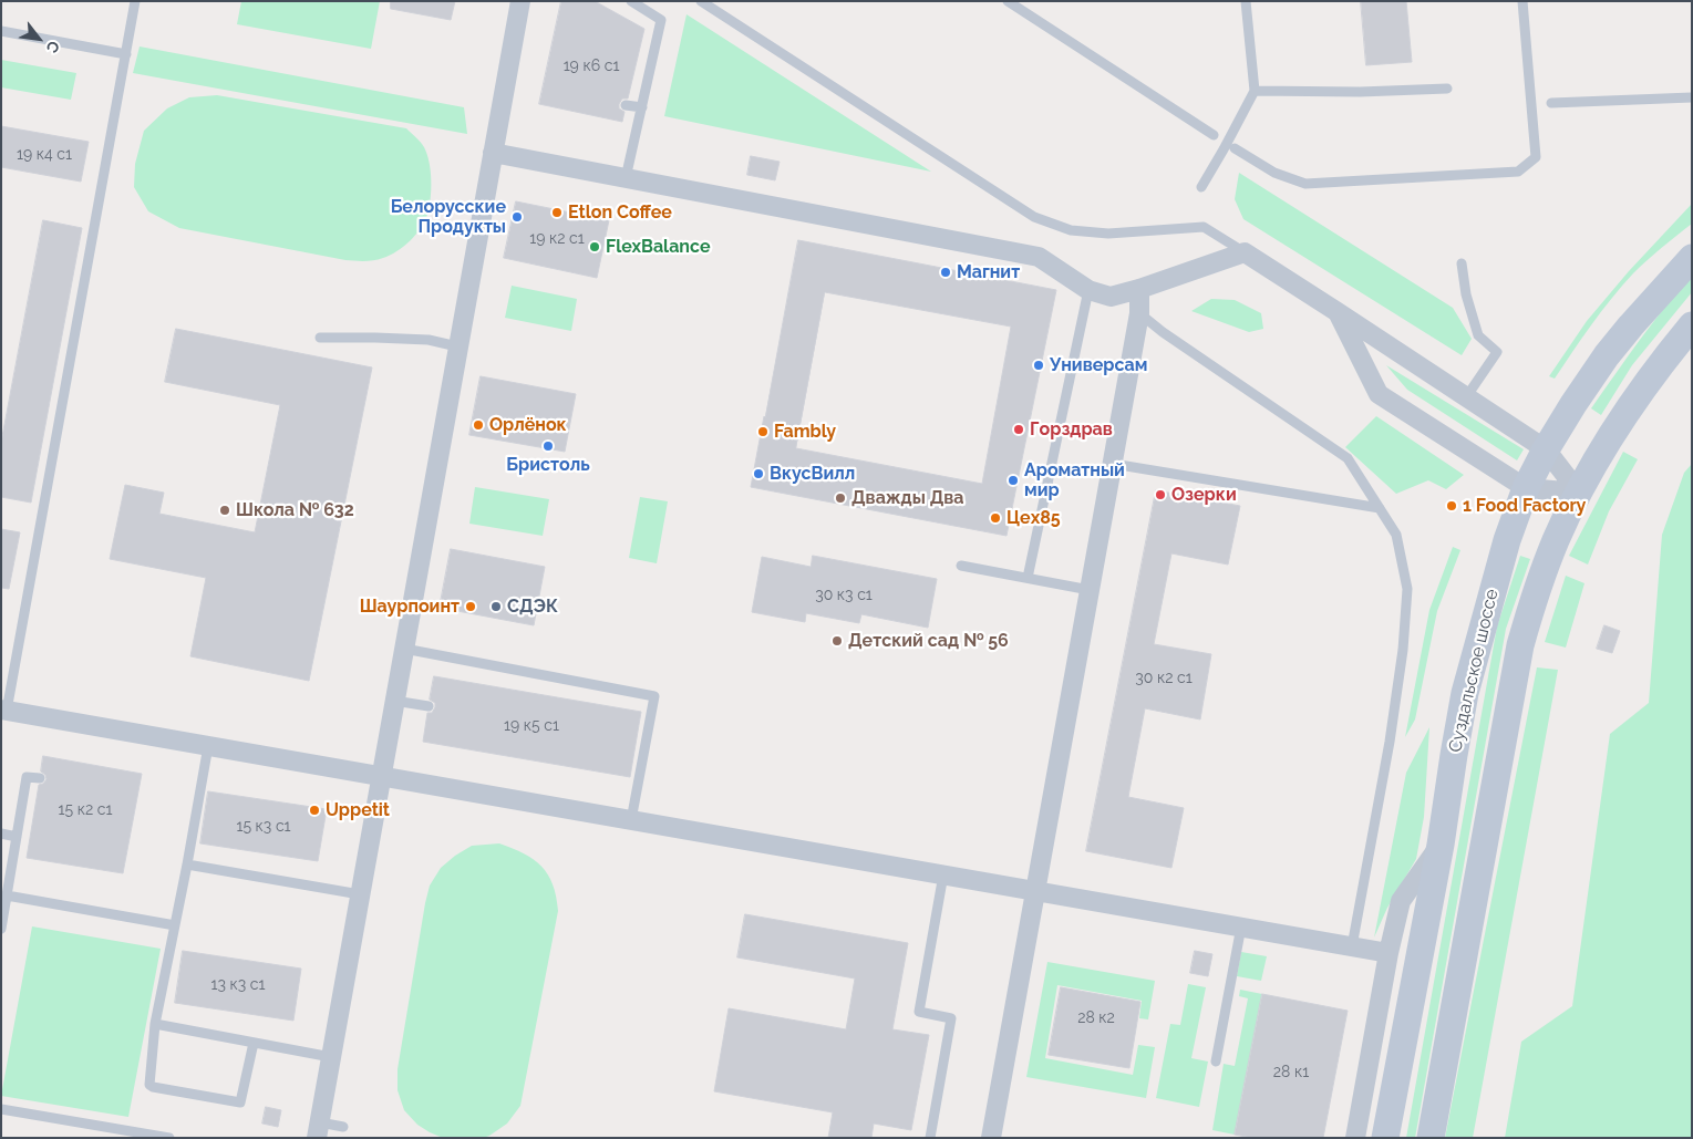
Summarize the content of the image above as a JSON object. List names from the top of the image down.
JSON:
{
  "streets": {
    "main road": ["Суздальское шоссе"]
  },
  "places": [
    "Etlon Coffee",
    "Белорусские Продукты",
    "FlexBalance",
    "Магнит",
    "Универсам",
    "Орлёнок",
    "Горздрав",
    "Fambly",
    "Бристоль",
    "ВкусВилл",
    "Ароматный мир",
    "Озерки",
    "Дважды Два",
    "1 Food Factory",
    "Школа № 632",
    "Цех85",
    "Шаурпоинт",
    "СДЭК",
    "Детский сад № 56",
    "Uppetit"
  ],
  "house_numbers": [
    "19 к6 с1",
    "19 к4 с1",
    "19 к2 с1",
    "30 к3 с1",
    "30 к2 с1",
    "19 к5 с1",
    "15 к2 с1",
    "15 к3 с1",
    "13 к3 с1",
    "28 к2",
    "28 к1"
  ],
  "north": "bottom right"
}
